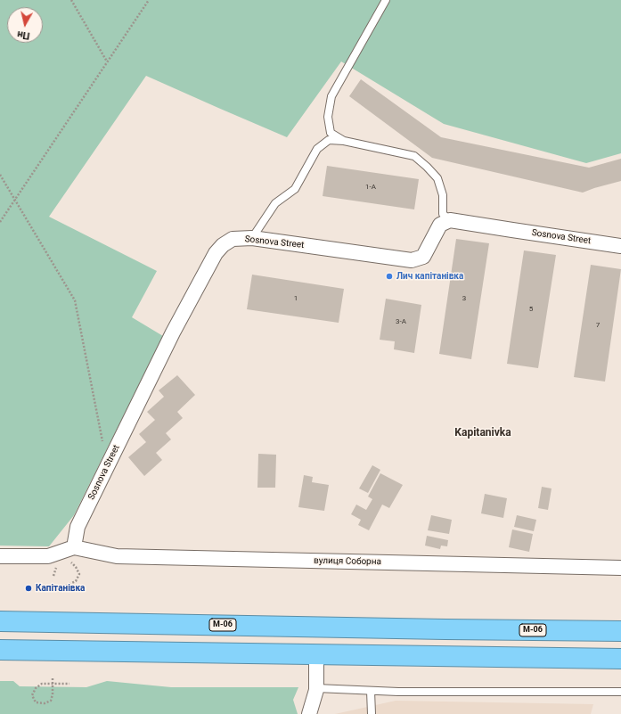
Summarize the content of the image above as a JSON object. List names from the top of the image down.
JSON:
{
  "streets": {
    "highway": ["М-06"],
    "street": ["Sosnova Street", "вулиця Соборна"]
  },
  "crossings": [
    ["Sosnova Street", "вулиця Соборна"]
  ],
  "districts": ["Kapitanivka"],
  "places": ["Лич капітанівка", "Капітанівка"],
  "house_numbers": [
    "1-А",
    "1",
    "3",
    "5",
    "3-А",
    "7"
  ],
  "north": "bottom"
}
